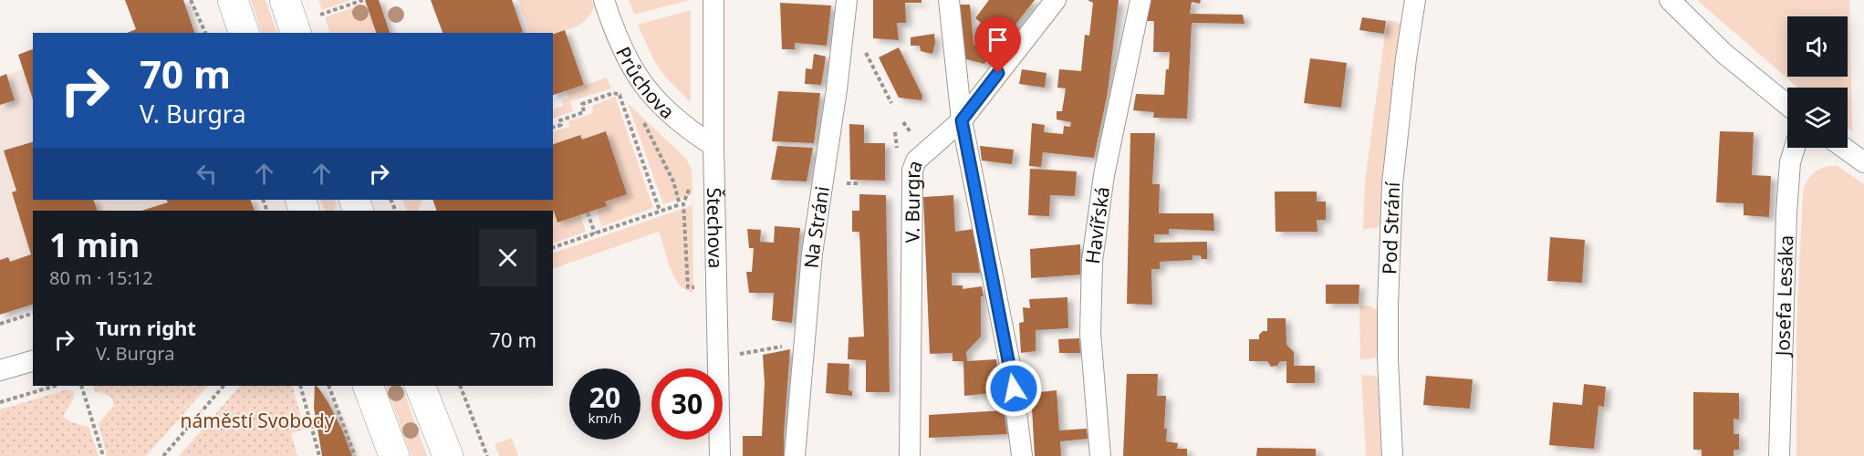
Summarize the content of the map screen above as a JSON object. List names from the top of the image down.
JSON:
{
  "streets": {
    "street": [
      "Průchova",
      "V. Burgra",
      "Havířská",
      "Na Stráni",
      "Pod Strání",
      "Štechova",
      "Josefa Lesáka"
    ]
  },
  "crossings": [
    ["Průchova", "Štechova"]
  ],
  "parks": ["náměstí Svobody"],
  "page": {
    "turn": ["70 m", "V. Burgra"],
    "heading": ["1 min", "80 m · 15:12"],
    "list": [
      {
        "name": "Turn right",
        "note": "V. Burgra",
        "value": "70 m"
      }
    ],
    "speed": "20 km/h",
    "limit": "30"
  }
}
